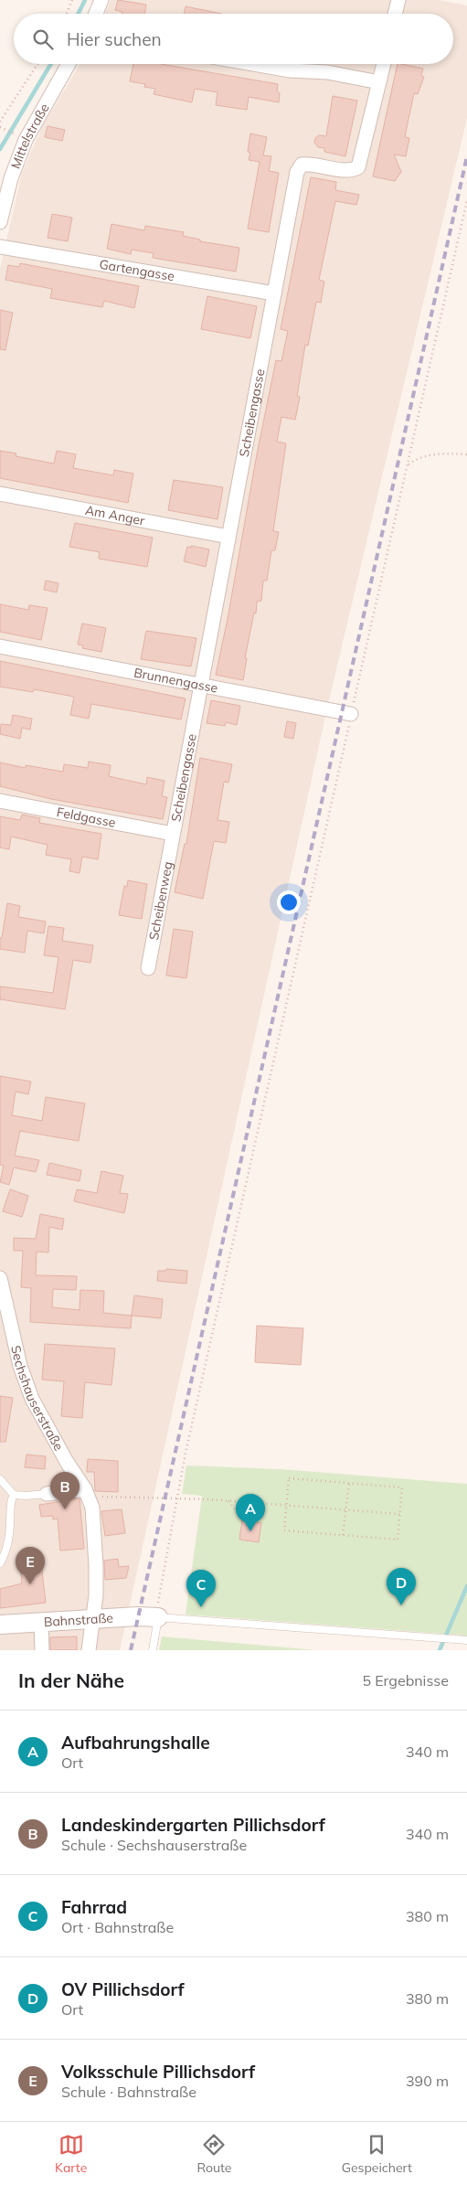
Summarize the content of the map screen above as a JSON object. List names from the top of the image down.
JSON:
{
  "streets": {
    "street": [
      "Mittelstraße",
      "Gartengasse",
      "Scheibengasse",
      "Am Anger",
      "Brunnengasse",
      "Feldgasse",
      "Scheibenweg",
      "Sechshauserstraße",
      "Bahnstraße"
    ]
  },
  "crossings": [
    ["Gartengasse", "Scheibengasse"],
    ["Scheibengasse", "Am Anger"],
    ["Scheibengasse", "Brunnengasse"],
    ["Scheibengasse", "Feldgasse"],
    ["Scheibengasse", "Scheibenweg"],
    ["Feldgasse", "Scheibenweg"],
    ["Sechshauserstraße", "Bahnstraße"]
  ],
  "page": {
    "search": "Hier suchen",
    "pins": [
      "B",
      "A",
      "E",
      "D",
      "C"
    ],
    "heading": ["In der Nähe", "5 Ergebnisse"],
    "list": [
      {
        "mark": "A",
        "name": "Aufbahrungshalle",
        "note": "Ort",
        "value": "340 m"
      },
      {
        "mark": "B",
        "name": "Landeskindergarten Pillichsdorf",
        "note": "Schule · Sechshauserstraße",
        "value": "340 m"
      },
      {
        "mark": "C",
        "name": "Fahrrad",
        "note": "Ort · Bahnstraße",
        "value": "380 m"
      },
      {
        "mark": "D",
        "name": "OV Pillichsdorf",
        "note": "Ort",
        "value": "380 m"
      },
      {
        "mark": "E",
        "name": "Volksschule Pillichsdorf",
        "note": "Schule · Bahnstraße",
        "value": "390 m"
      }
    ],
    "nav": ["Karte", "Route", "Gespeichert"]
  }
}
